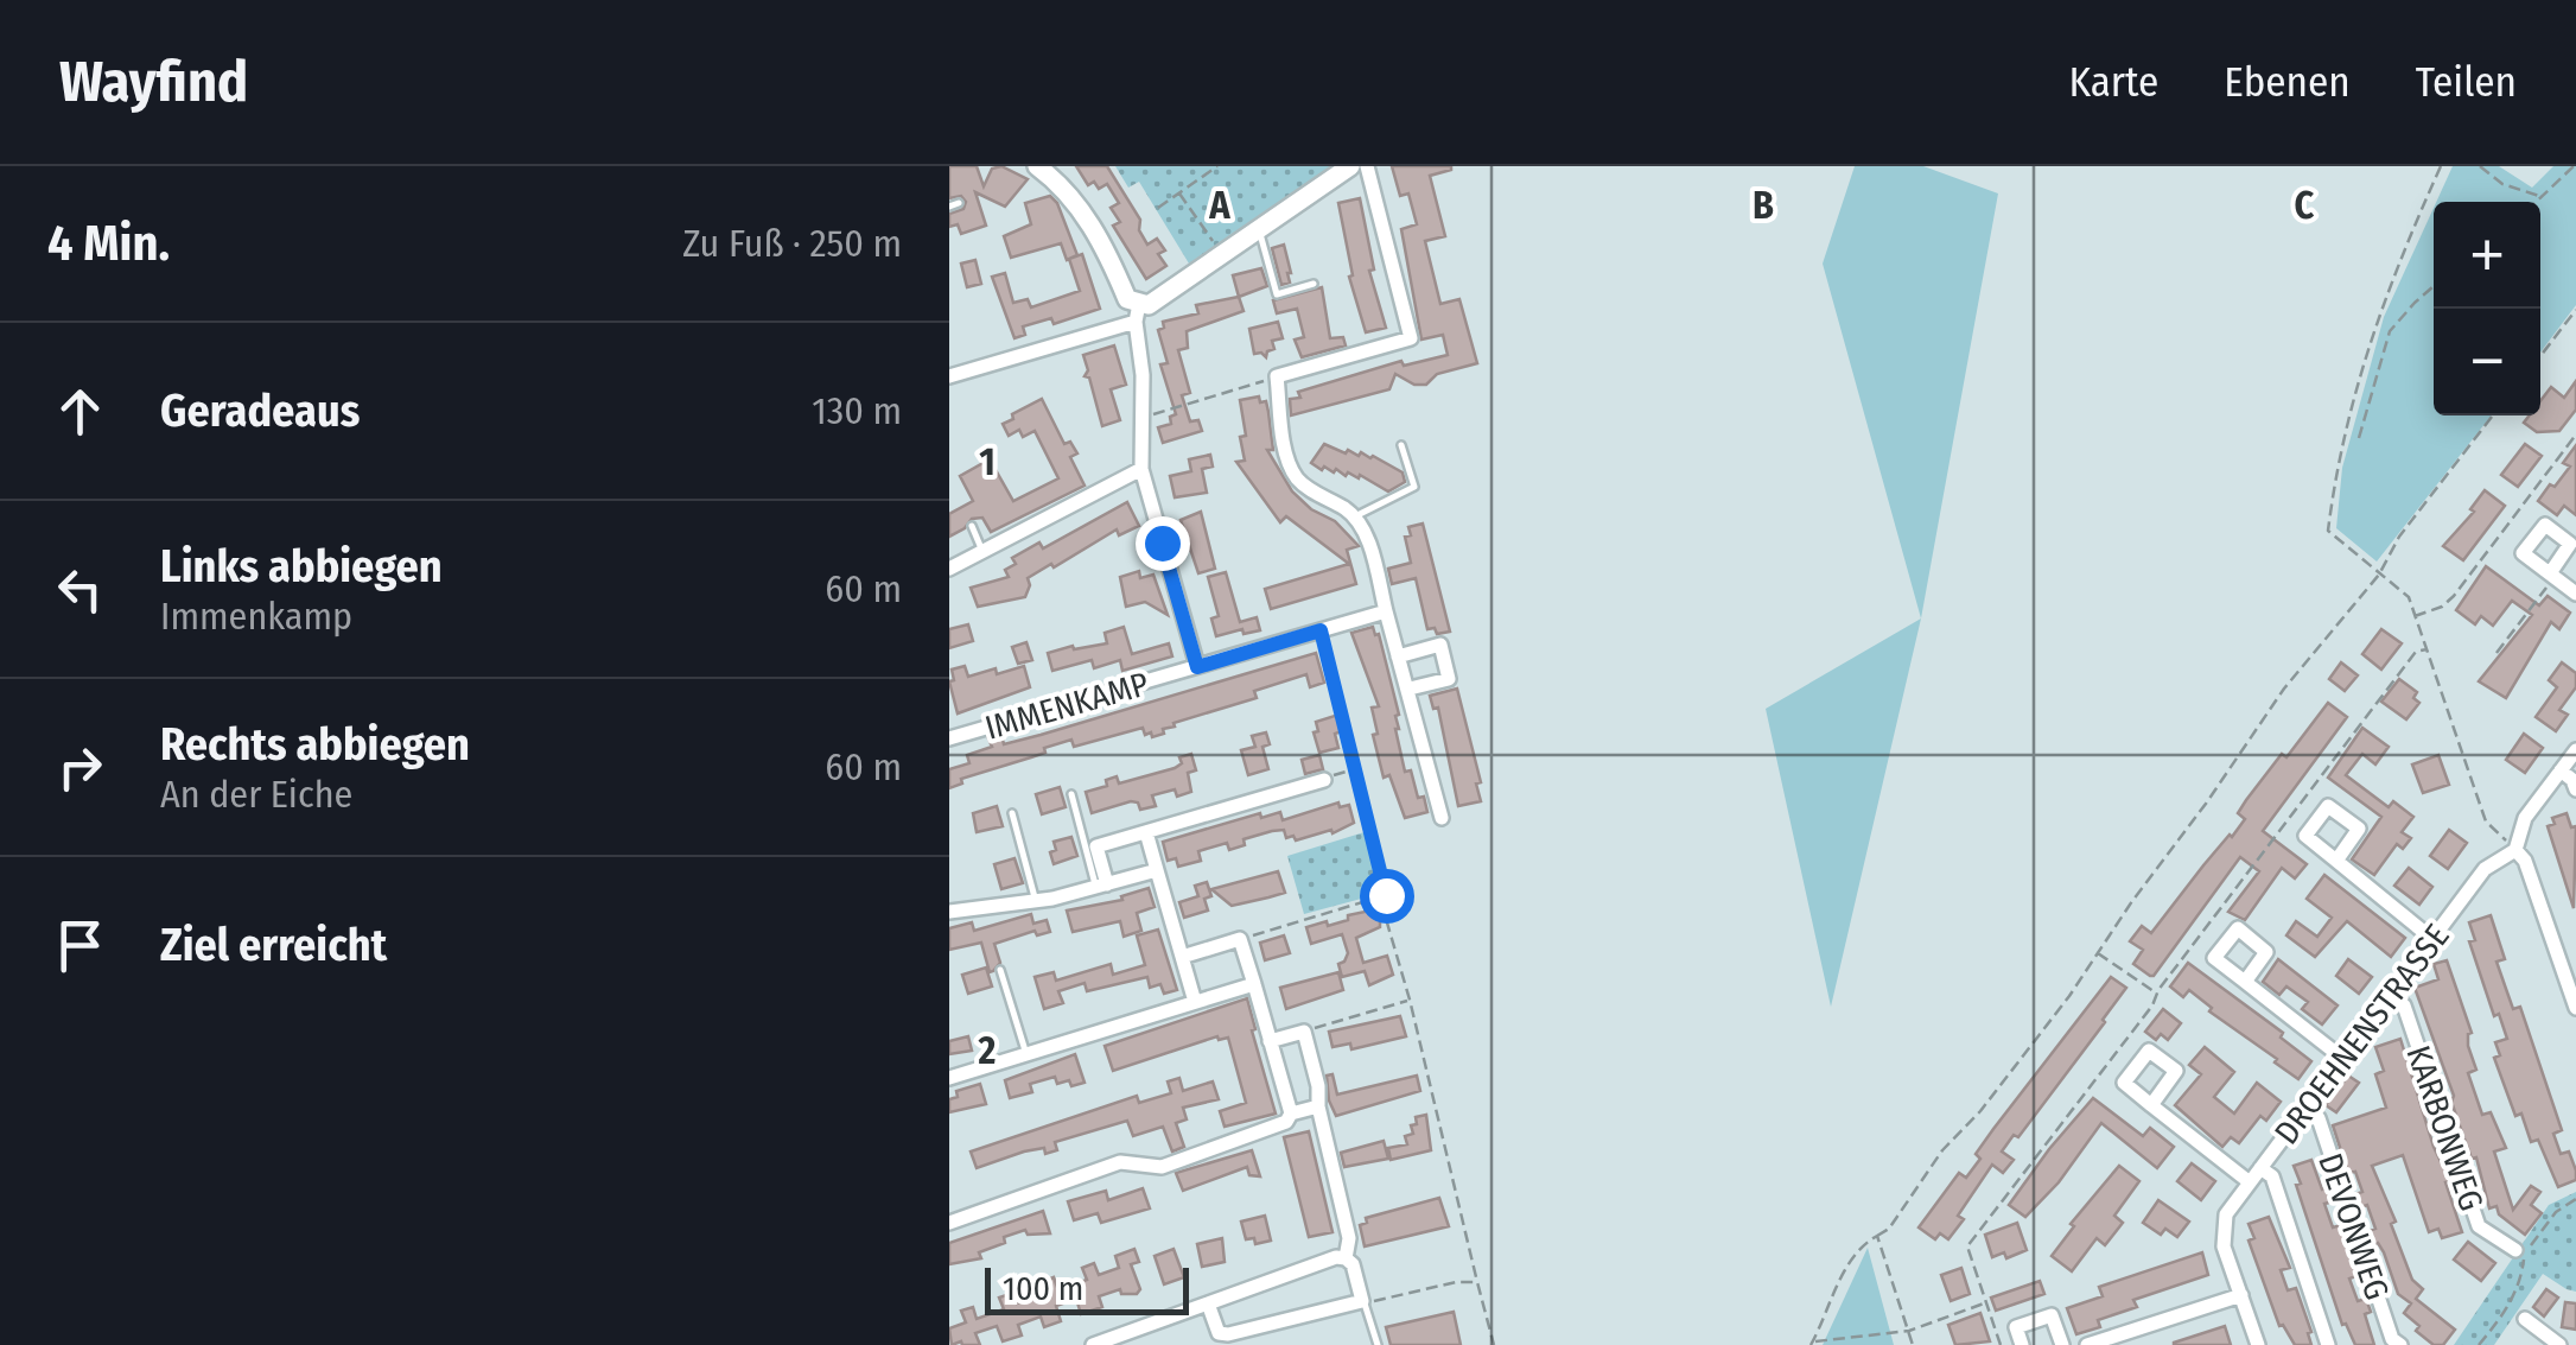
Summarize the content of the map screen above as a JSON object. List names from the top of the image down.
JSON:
{
  "streets": {
    "street": [
      "IMMENKAMP",
      "DROEHNENSTRASSE",
      "KARBONWEG",
      "DEVONWEG"
    ]
  },
  "crossings": [
    ["DROEHNENSTRASSE", "KARBONWEG"],
    ["DROEHNENSTRASSE", "DEVONWEG"]
  ],
  "scale_bar": "100 m",
  "page": {
    "header": "Wayfind",
    "nav": ["Karte", "Ebenen", "Teilen"],
    "heading": ["4 Min.", "Zu Fuß · 250 m"],
    "map_buttons": ["+", "−"],
    "list": [
      ["Geradeaus", "130 m"],
      ["Links abbiegen", "Immenkamp", "60 m"],
      ["Rechts abbiegen", "An der Eiche", "60 m"],
      "Ziel erreicht"
    ],
    "scale": "100 m"
  },
  "grid": {
    "columns": ["A", "B", "C"],
    "rows": ["1", "2"]
  }
}
